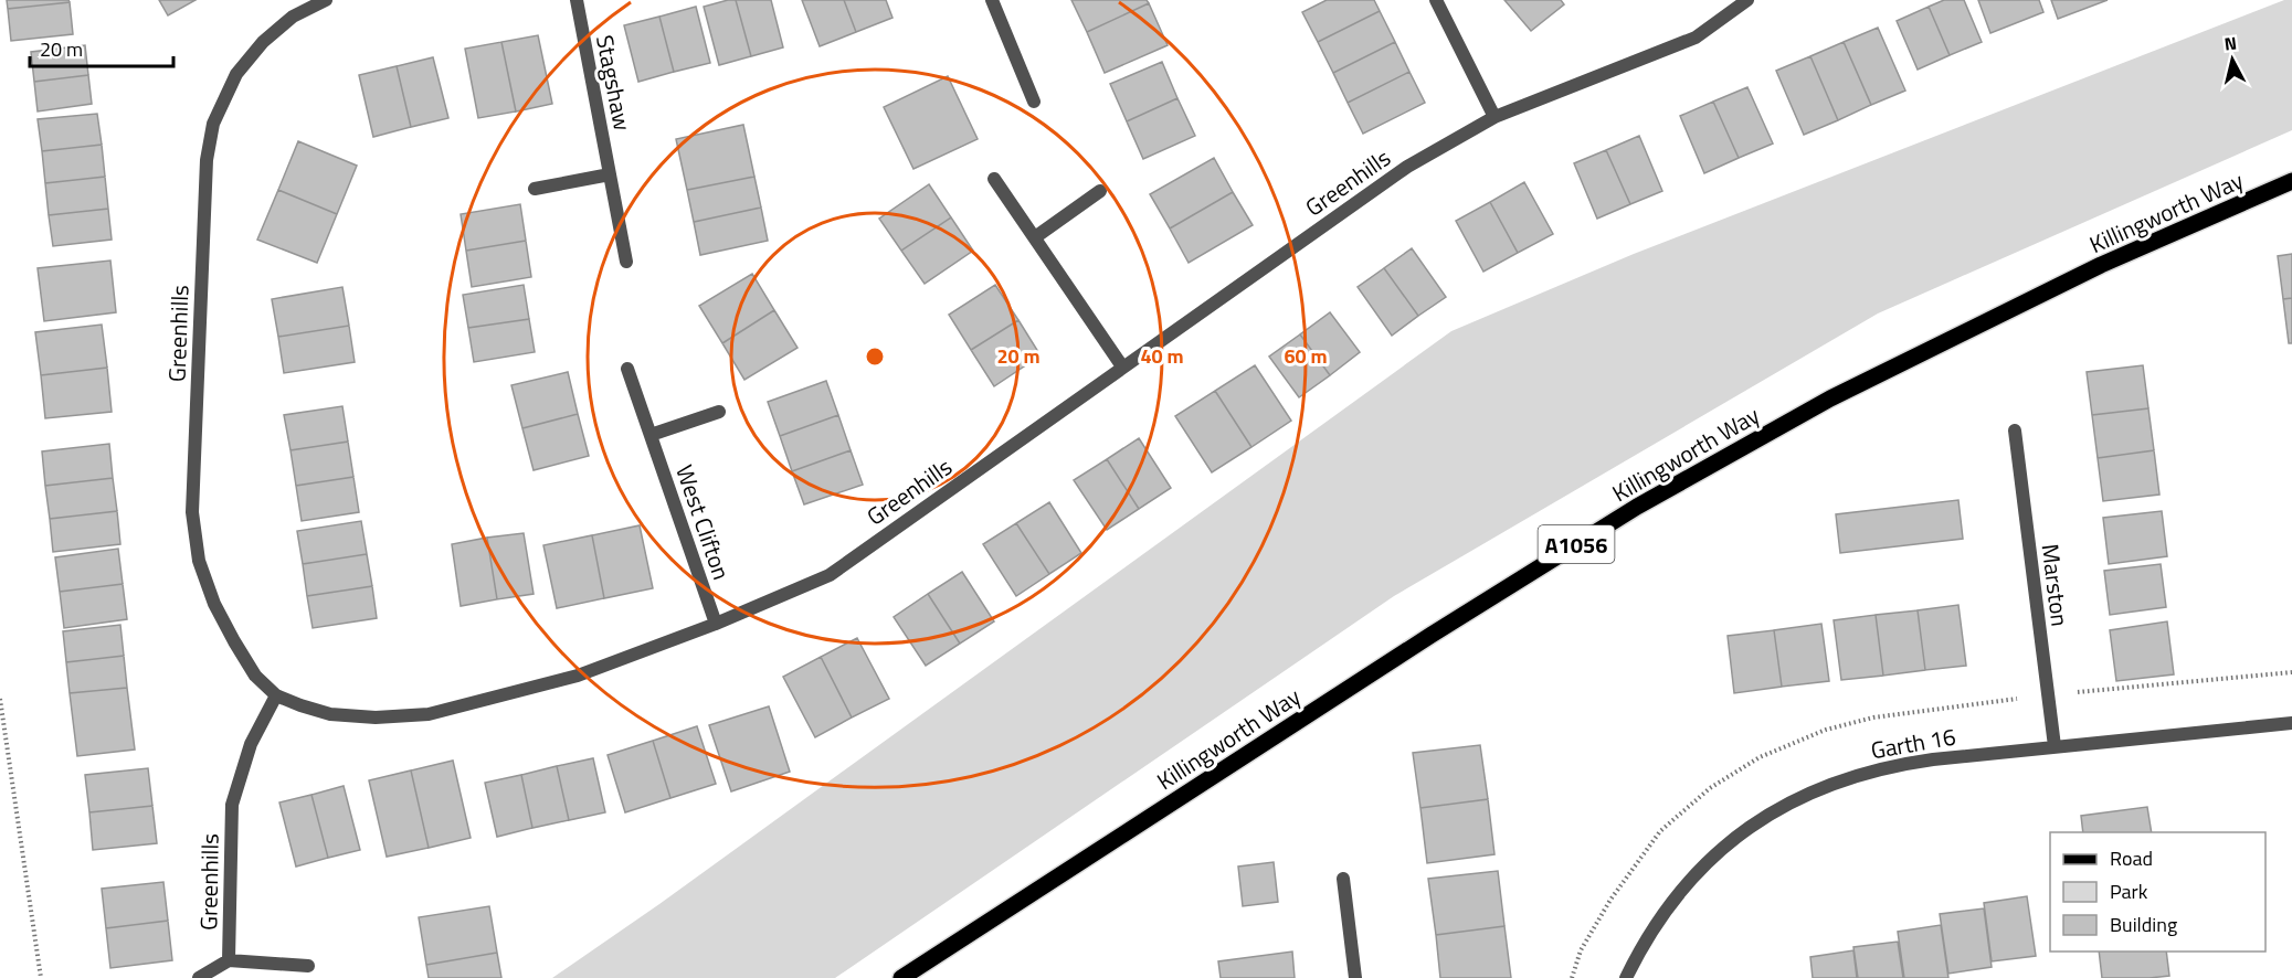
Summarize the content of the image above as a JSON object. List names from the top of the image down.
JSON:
{
  "streets": {
    "main road": ["Killingworth Way", "A1056"],
    "street": [
      "Stagshaw",
      "Greenhills",
      "West Clifton",
      "Marston",
      "Garth 16"
    ]
  },
  "crossings": [
    ["Greenhills", "West Clifton"],
    ["Marston", "Garth 16"]
  ],
  "legend": ["Road", "Park", "Building"],
  "scale_bar": "20 m",
  "north": "top",
  "rings": ["20 m", "40 m", "60 m"]
}
